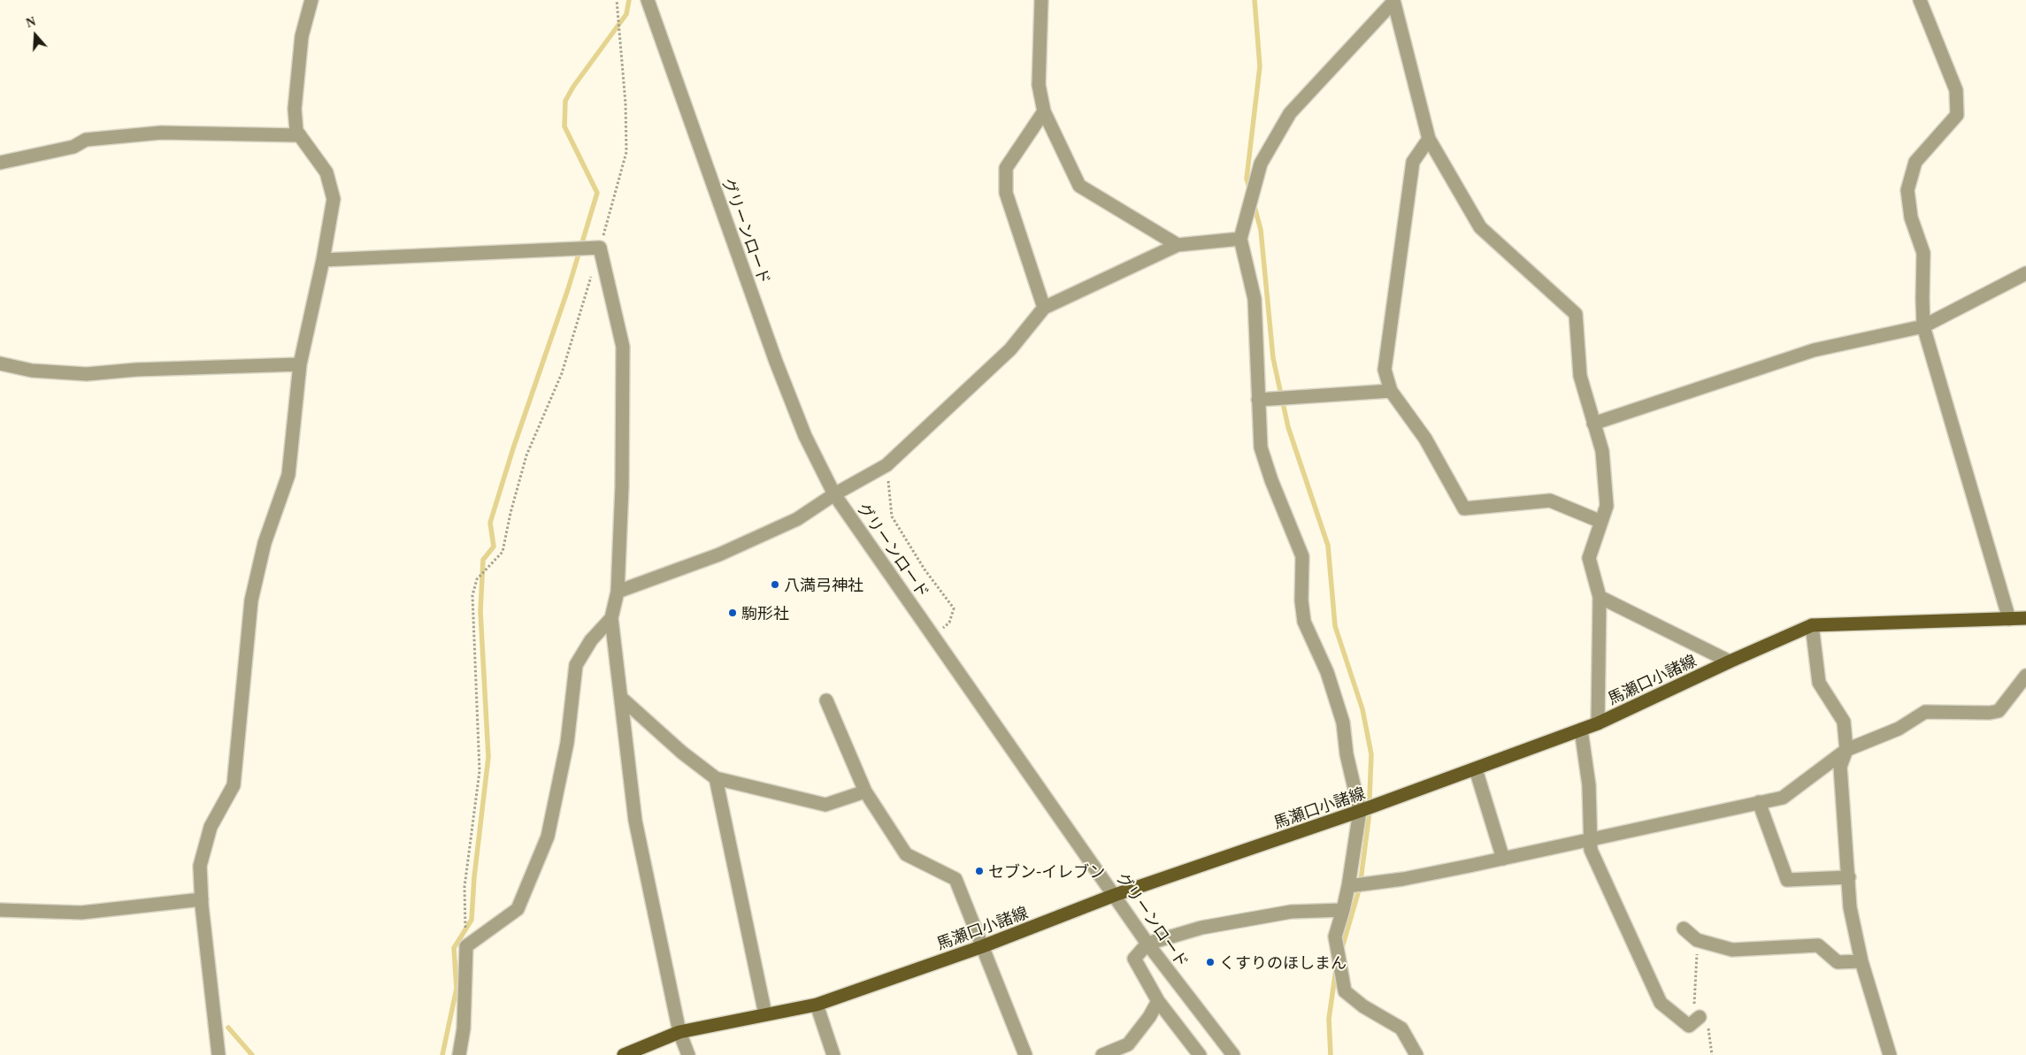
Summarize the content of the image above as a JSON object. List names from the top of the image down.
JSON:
{
  "streets": {
    "main road": ["馬瀬口小諸線"],
    "street": ["グリーンロード"]
  },
  "crossings": [
    ["グリーンロード", "馬瀬口小諸線"]
  ],
  "places": [
    "八満弓神社",
    "駒形社",
    "セブン-イレブン",
    "くすりのほしまん"
  ],
  "north": "top"
}
